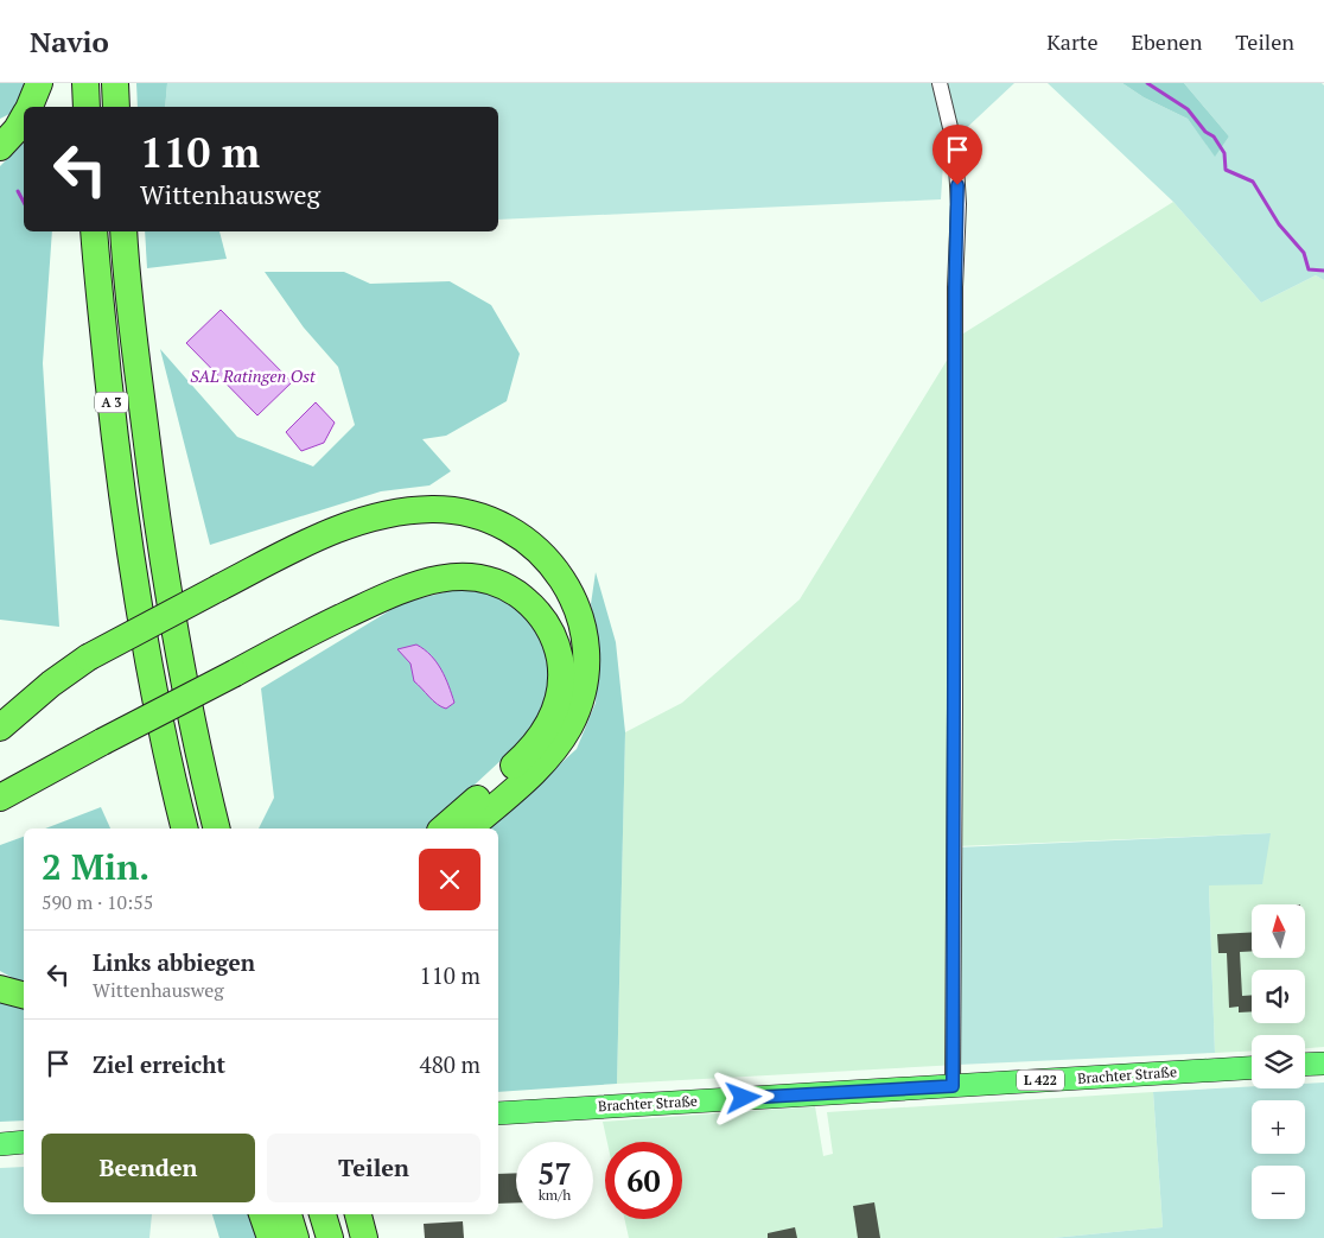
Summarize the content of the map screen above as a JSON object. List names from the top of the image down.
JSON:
{
  "streets": {
    "highway": ["A 3"],
    "main road": ["Brachter Straße", "L 422"]
  },
  "water": ["SAL Ratingen Ost"],
  "north": "top",
  "page": {
    "header": "Navio",
    "nav": ["Karte", "Ebenen", "Teilen"],
    "turn": ["110 m", "Wittenhausweg"],
    "heading": ["2 Min.", "590 m · 10:55"],
    "map_buttons": ["+", "−"],
    "list": [
      {
        "name": "Links abbiegen",
        "note": "Wittenhausweg",
        "value": "110 m"
      },
      {
        "name": "Ziel erreicht",
        "value": "480 m"
      }
    ],
    "buttons": ["Beenden", "Teilen"],
    "speed": "57 km/h",
    "limit": "60"
  }
}
